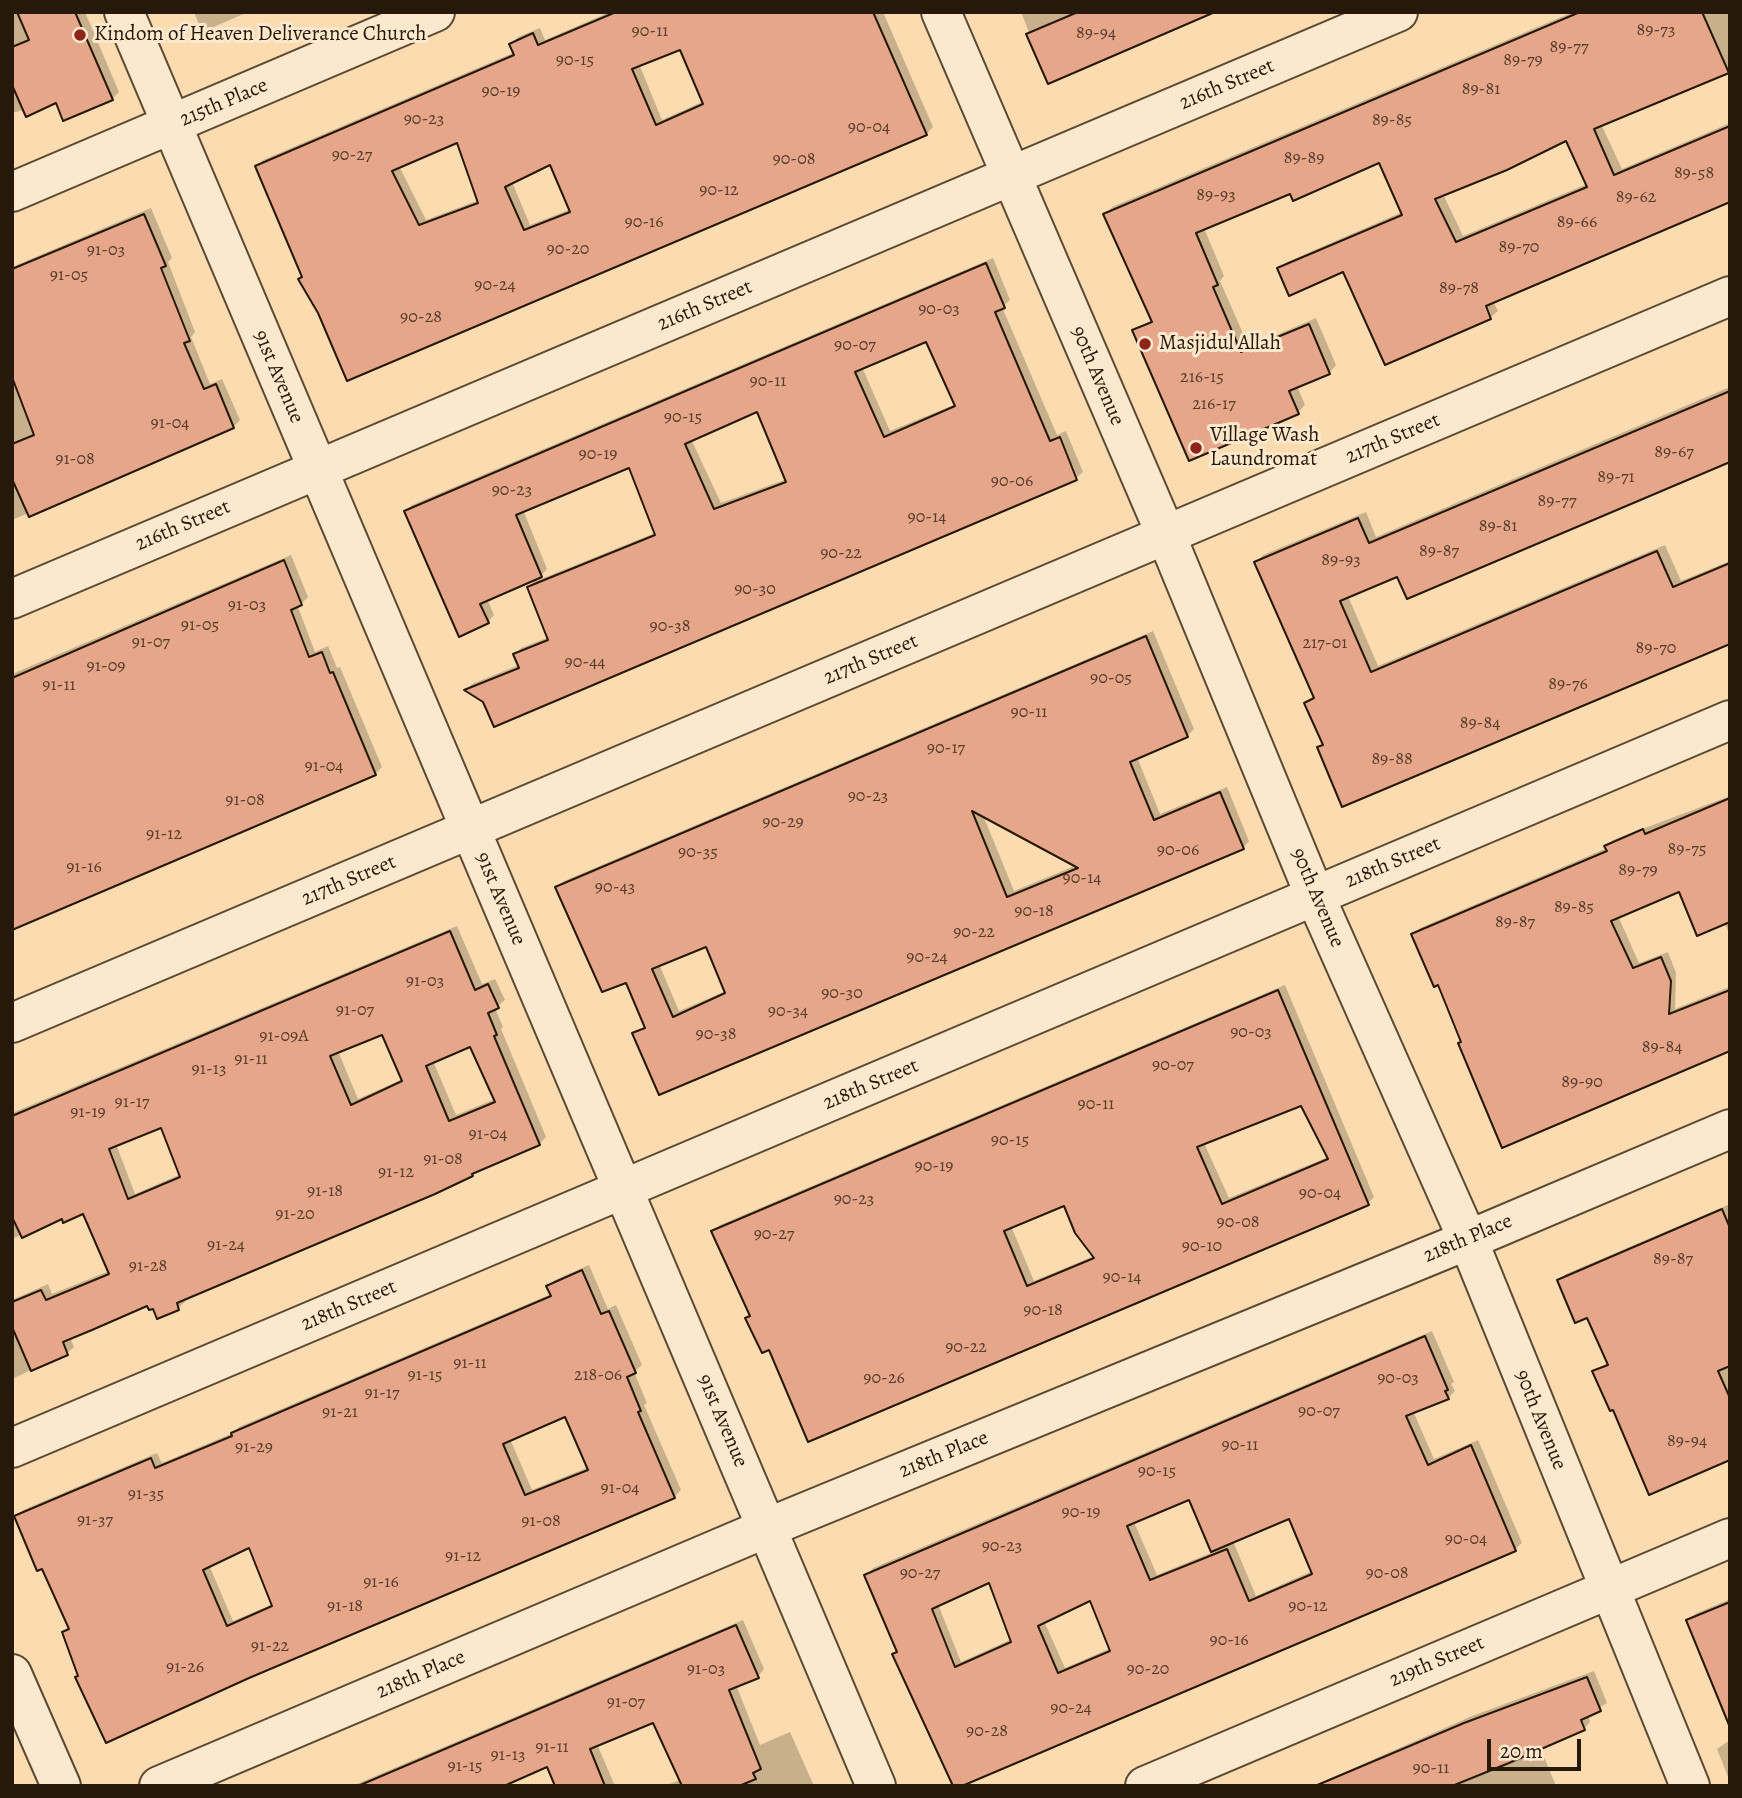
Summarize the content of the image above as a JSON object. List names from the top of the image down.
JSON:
{
  "streets": {
    "street": [
      "216th Street",
      "215th Place",
      "90th Avenue",
      "91st Avenue",
      "217th Street",
      "218th Street",
      "218th Place",
      "219th Street"
    ]
  },
  "crossings": [
    ["216th Street", "90th Avenue"],
    ["216th Street", "91st Avenue"],
    ["215th Place", "91st Avenue"],
    ["90th Avenue", "217th Street"],
    ["90th Avenue", "218th Street"],
    ["90th Avenue", "218th Place"],
    ["90th Avenue", "219th Street"],
    ["91st Avenue", "217th Street"],
    ["91st Avenue", "218th Street"],
    ["91st Avenue", "218th Place"]
  ],
  "places": ["Kindom of Heaven Deliverance Church", "Masjidul Allah", "Village Wash Laundromat"],
  "house_numbers": [
    "89-73",
    "90-11",
    "89-94",
    "89-77",
    "90-15",
    "89-79",
    "89-81",
    "90-19",
    "90-23",
    "89-85",
    "90-04",
    "90-27",
    "89-89",
    "90-08",
    "89-58",
    "90-12",
    "89-93",
    "89-62",
    "90-16",
    "89-66",
    "89-70",
    "90-20",
    "91-03",
    "91-05",
    "90-24",
    "89-78",
    "90-03",
    "90-28",
    "90-07",
    "216-15",
    "90-11",
    "216-17",
    "90-15",
    "91-04",
    "89-67",
    "90-19",
    "91-08",
    "89-71",
    "90-06",
    "90-23",
    "89-77",
    "90-14",
    "89-81",
    "89-87",
    "90-22",
    "89-93",
    "90-30",
    "91-03",
    "91-05",
    "90-38",
    "91-07",
    "217-01",
    "89-70",
    "90-44",
    "91-09",
    "90-05",
    "89-76",
    "91-11",
    "90-11",
    "89-84",
    "90-17",
    "89-88",
    "91-04",
    "90-23",
    "91-08",
    "90-29",
    "91-12",
    "89-75",
    "90-06",
    "90-35",
    "91-16",
    "89-79",
    "90-14",
    "90-43",
    "89-85",
    "90-18",
    "89-87",
    "90-22",
    "90-24",
    "91-03",
    "90-30",
    "91-07",
    "90-34",
    "90-03",
    "90-38",
    "91-09A",
    "89-84",
    "91-11",
    "90-07",
    "91-13",
    "89-90",
    "91-17",
    "90-11",
    "91-19",
    "91-04",
    "90-15",
    "91-08",
    "90-19",
    "91-12",
    "91-18",
    "90-04",
    "90-23",
    "91-20",
    "90-08",
    "90-27",
    "91-24",
    "90-10",
    "89-87",
    "91-28",
    "90-14",
    "90-18",
    "90-22",
    "91-11",
    "91-15",
    "218-06",
    "90-26",
    "90-03",
    "91-17",
    "90-07",
    "91-21",
    "89-94",
    "90-11",
    "91-29",
    "90-15",
    "91-04",
    "91-35",
    "90-19",
    "91-37",
    "91-08",
    "90-04",
    "90-23",
    "91-12",
    "90-27",
    "90-08",
    "91-16",
    "91-18",
    "90-12",
    "90-16",
    "91-22",
    "91-26",
    "91-03",
    "90-20",
    "91-07",
    "90-24",
    "90-28",
    "91-11",
    "91-13",
    "91-15",
    "90-11"
  ],
  "scale_bar": "20 m"
}
